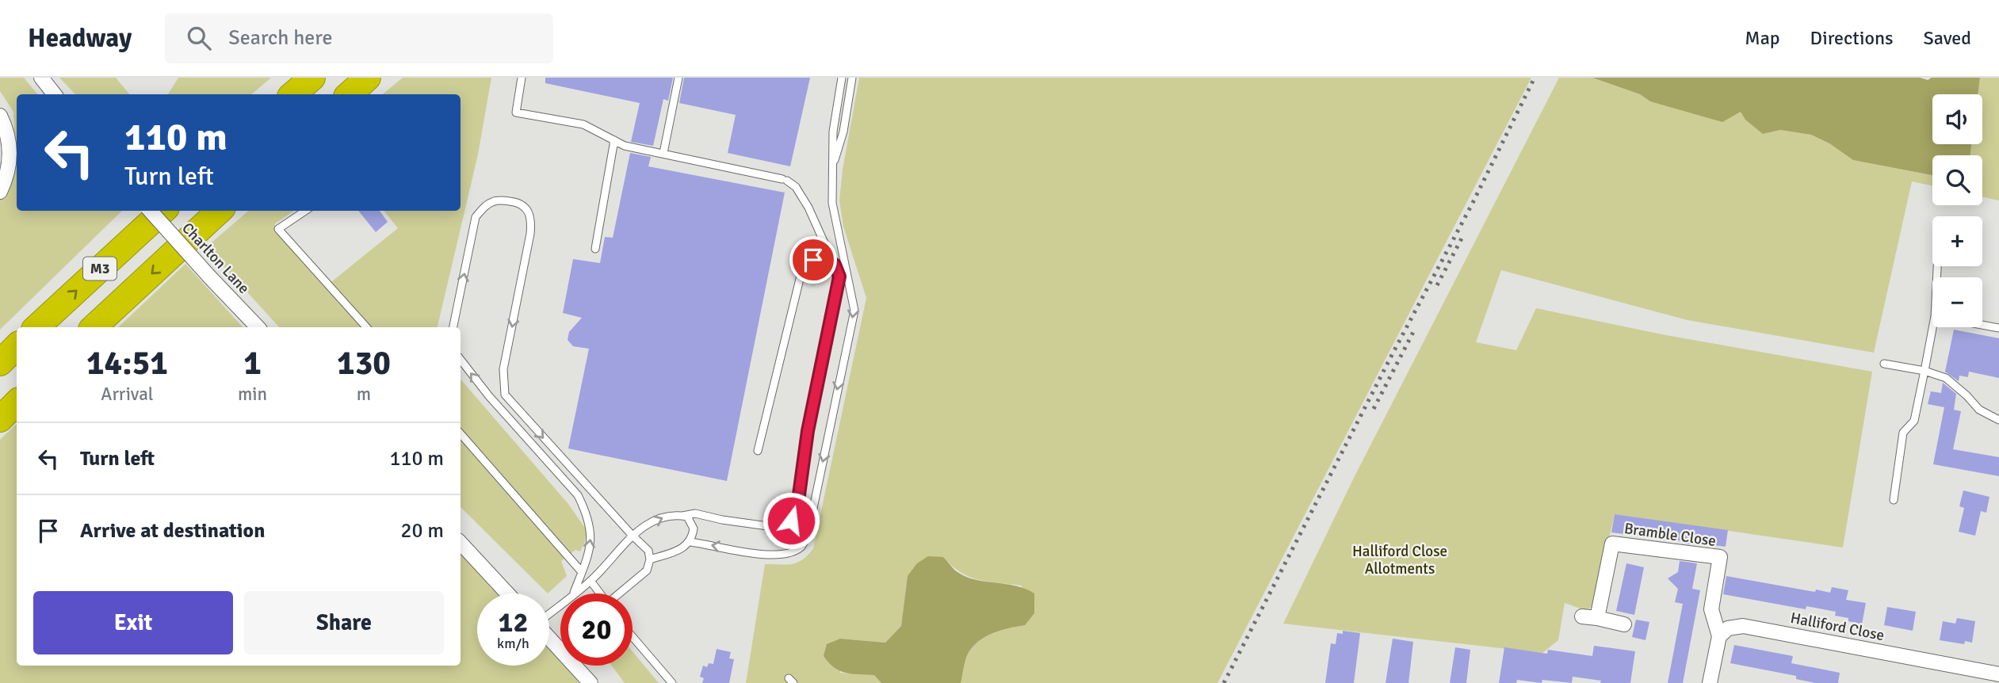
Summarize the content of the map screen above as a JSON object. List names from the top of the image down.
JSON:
{
  "streets": {
    "highway": ["M3"],
    "street": ["Charlton Lane", "Bramble Close", "Halliford Close"]
  },
  "crossings": [
    ["Bramble Close", "Halliford Close"]
  ],
  "parks": ["Halliford Close Allotments"],
  "page": {
    "header": "Headway",
    "search": "Search here",
    "nav": ["Map", "Directions", "Saved"],
    "map_buttons": ["+", "−"],
    "turn": ["110 m", "Turn left"],
    "eta": [
      "14:51",
      "Arrival",
      "1",
      "min",
      "130",
      "m"
    ],
    "list": [
      {
        "name": "Turn left",
        "value": "110 m"
      },
      {
        "name": "Arrive at destination",
        "value": "20 m"
      }
    ],
    "buttons": ["Exit", "Share"],
    "speed": "12 km/h",
    "limit": "20"
  }
}
